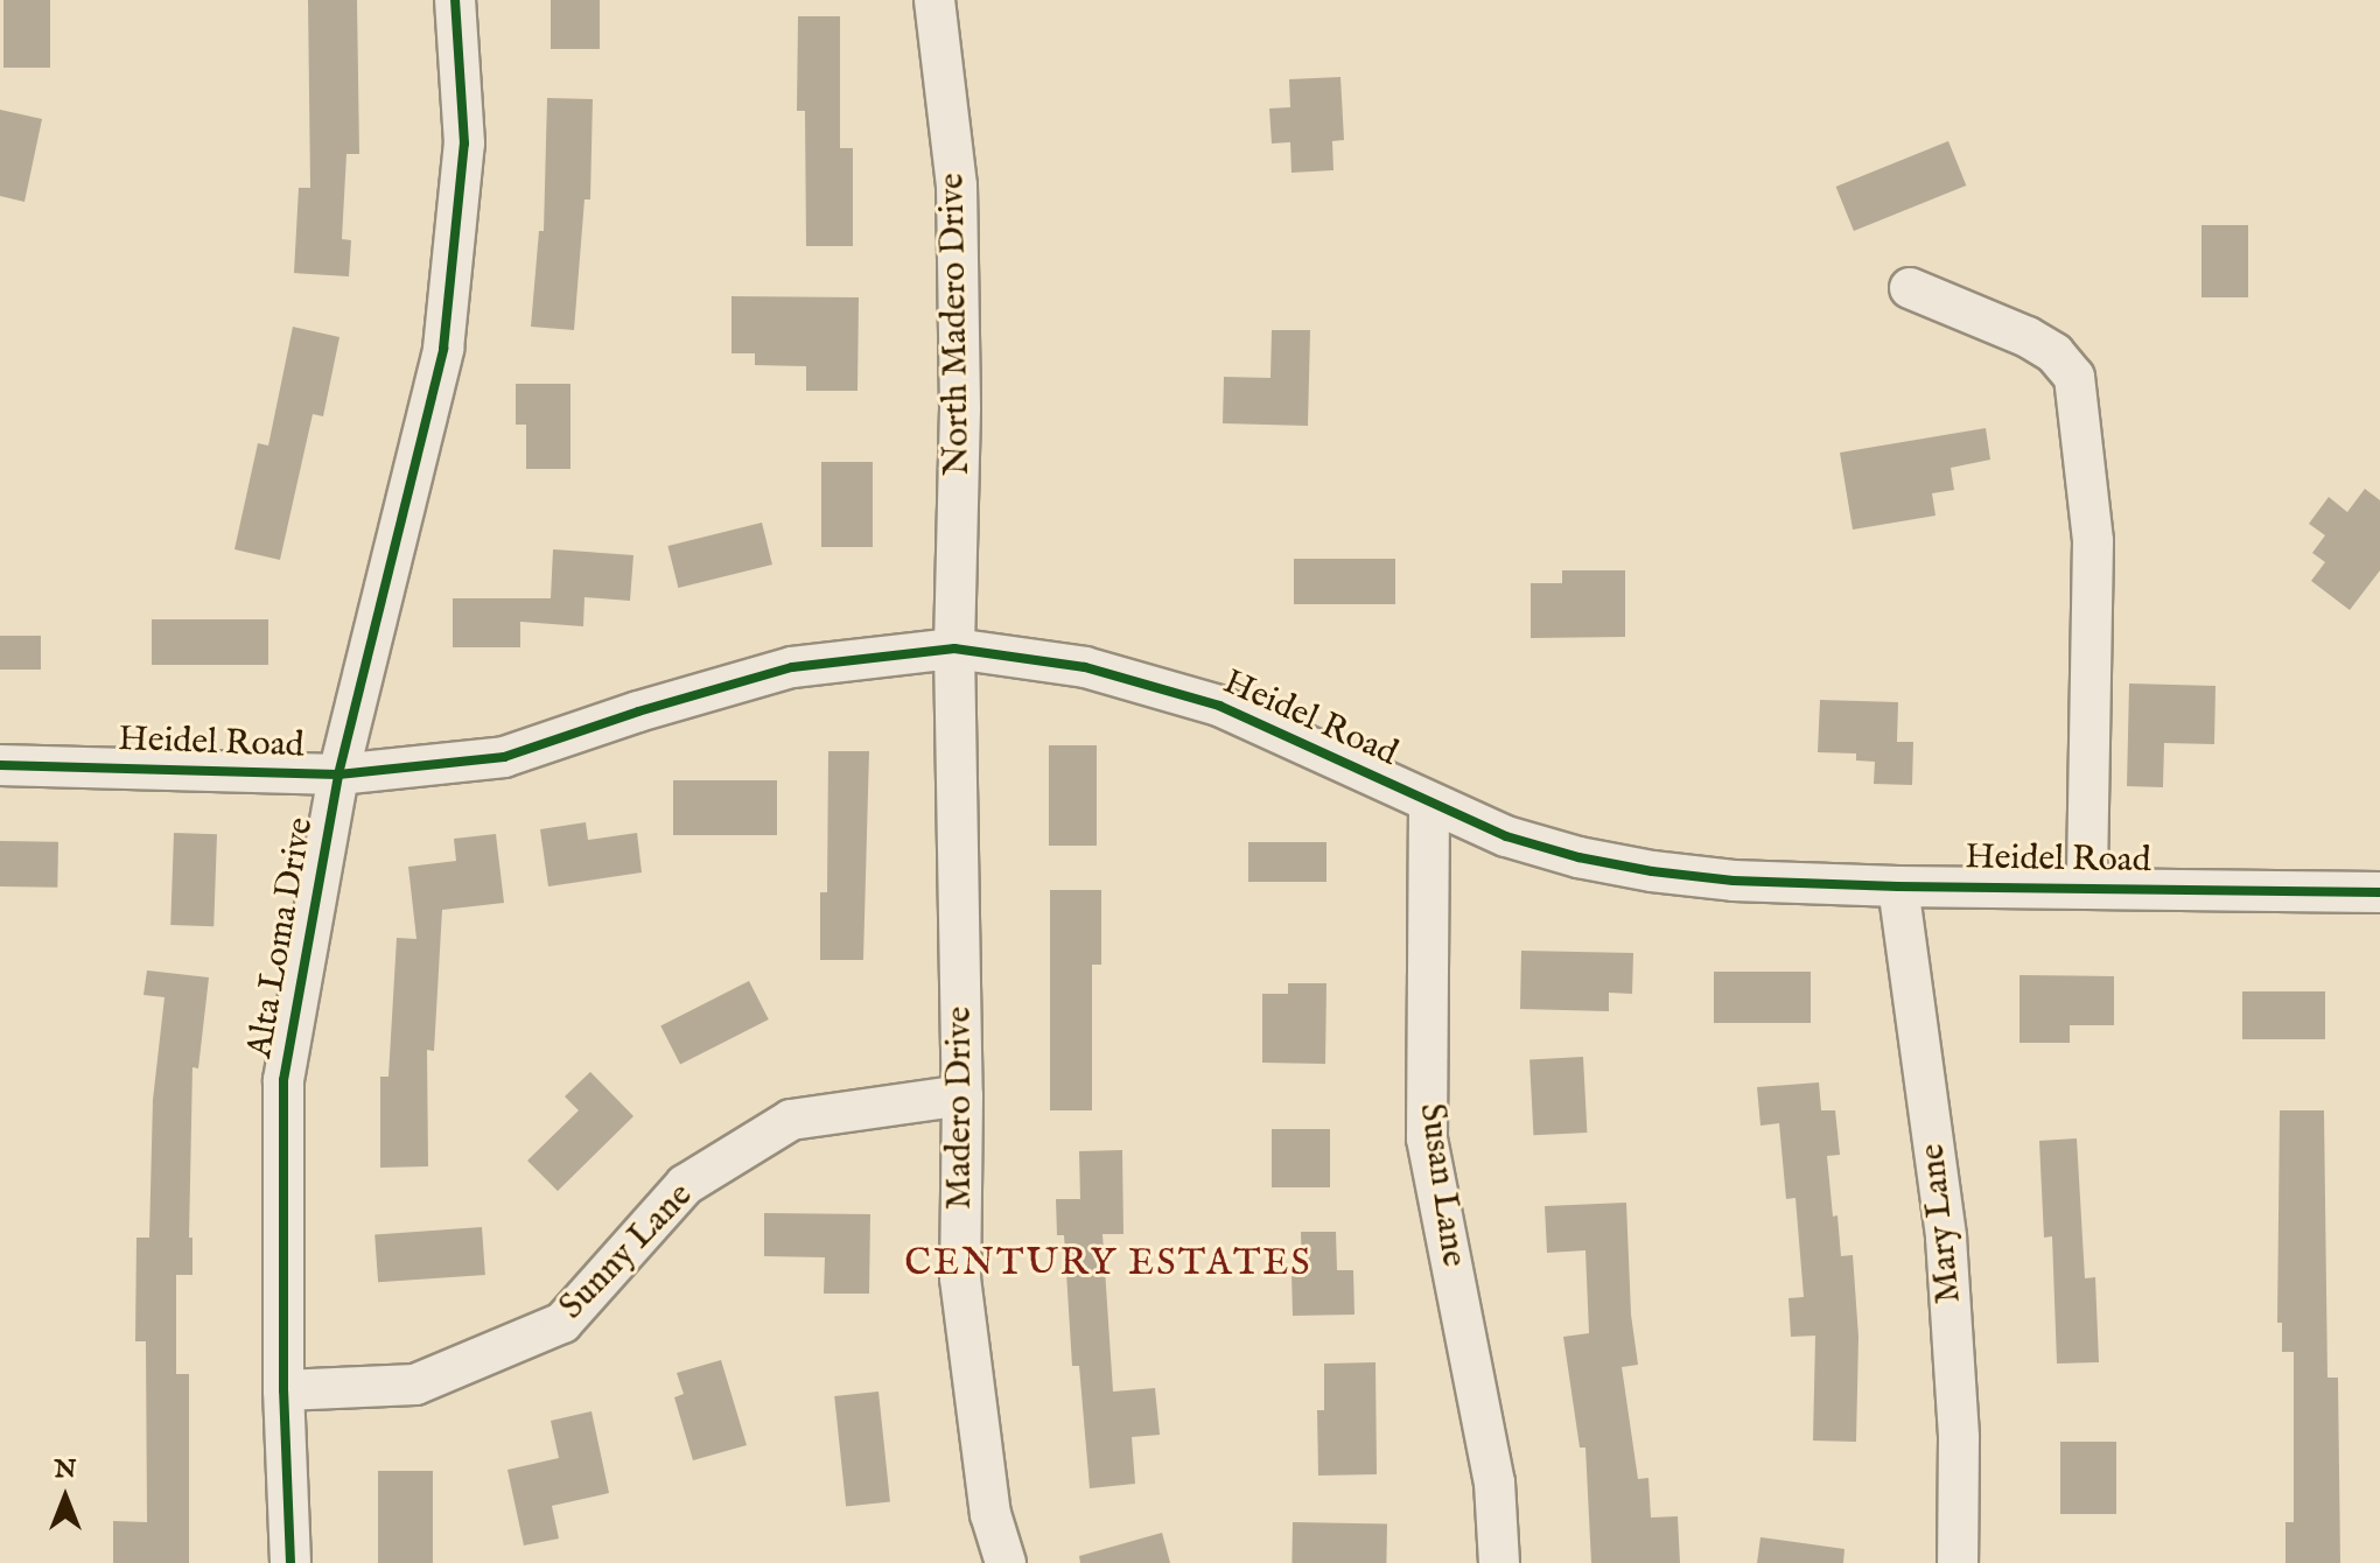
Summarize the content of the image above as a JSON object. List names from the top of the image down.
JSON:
{
  "streets": {
    "street": [
      "North Madero Drive",
      "Heidel Road",
      "Alta Loma Drive",
      "Madero Drive",
      "Susan Lane",
      "Mary Lane",
      "Sunny Lane"
    ]
  },
  "crossings": [
    ["North Madero Drive", "Heidel Road"],
    ["North Madero Drive", "Madero Drive"],
    ["Heidel Road", "Alta Loma Drive"],
    ["Heidel Road", "Madero Drive"],
    ["Heidel Road", "Susan Lane"],
    ["Heidel Road", "Mary Lane"],
    ["Alta Loma Drive", "Sunny Lane"],
    ["Madero Drive", "Sunny Lane"]
  ],
  "districts": ["CENTURY ESTATES"],
  "north": "top"
}
